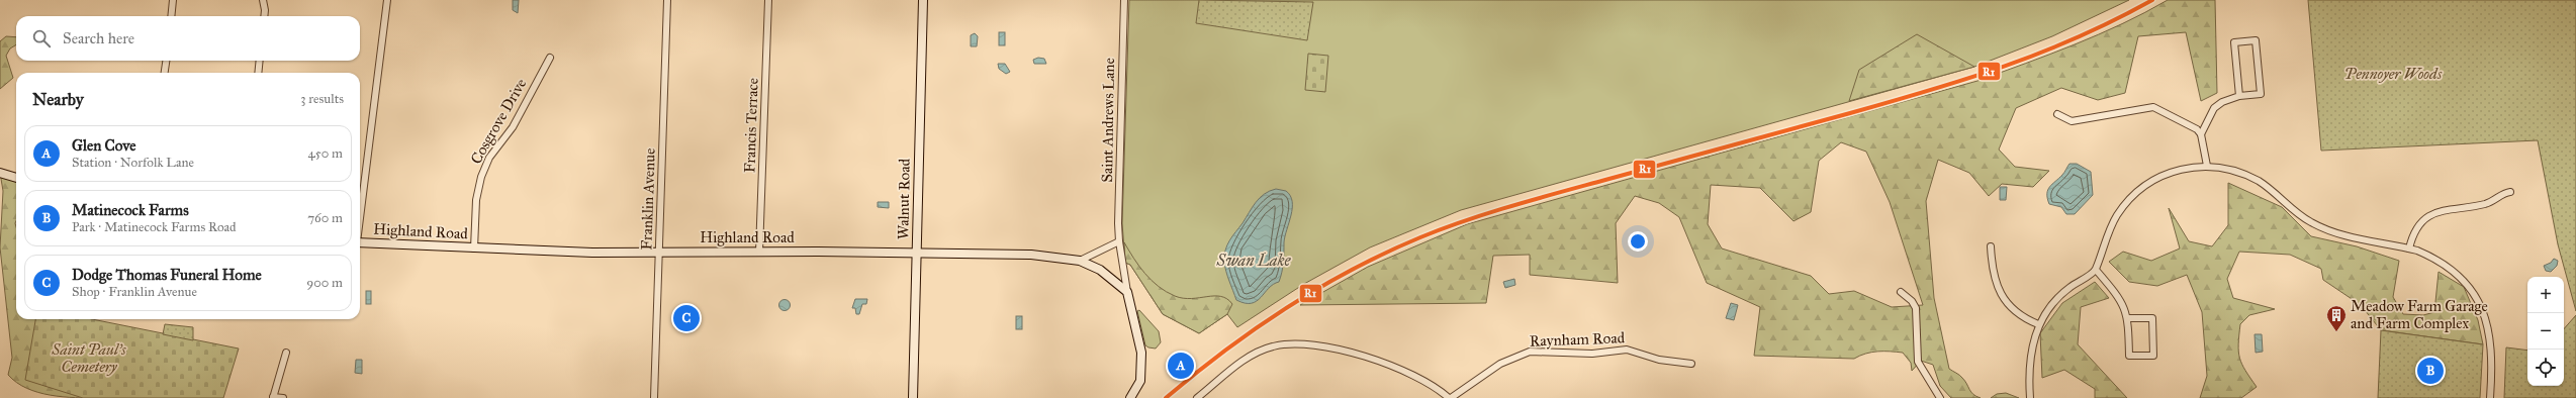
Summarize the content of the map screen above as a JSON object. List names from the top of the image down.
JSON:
{
  "streets": {
    "street": [
      "Saint Andrews Lane",
      "Cosgrove Drive",
      "Francis Terrace",
      "Franklin Avenue",
      "Walnut Road",
      "Highland Road",
      "Raynham Road"
    ]
  },
  "crossings": [
    ["Saint Andrews Lane", "Highland Road"],
    ["Cosgrove Drive", "Highland Road"],
    ["Francis Terrace", "Highland Road"],
    ["Franklin Avenue", "Highland Road"],
    ["Walnut Road", "Highland Road"]
  ],
  "water": ["Swan Lake"],
  "parks": ["Pennoyer Woods", "Saint Paul's Cemetery"],
  "places": {
    "building": ["Meadow Farm Garage and Farm Complex"]
  },
  "lines": ["transit line R1"],
  "page": {
    "search": "Search here",
    "heading": ["Nearby", "3 results"],
    "list": [
      {
        "mark": "A",
        "name": "Glen Cove",
        "note": "Station · Norfolk Lane",
        "value": "450 m"
      },
      {
        "mark": "B",
        "name": "Matinecock Farms",
        "note": "Park · Matinecock Farms Road",
        "value": "760 m"
      },
      {
        "mark": "C",
        "name": "Dodge Thomas Funeral Home",
        "note": "Shop · Franklin Avenue",
        "value": "900 m"
      }
    ],
    "map_buttons": ["+", "−"],
    "pins": ["C", "A", "B"]
  }
}
